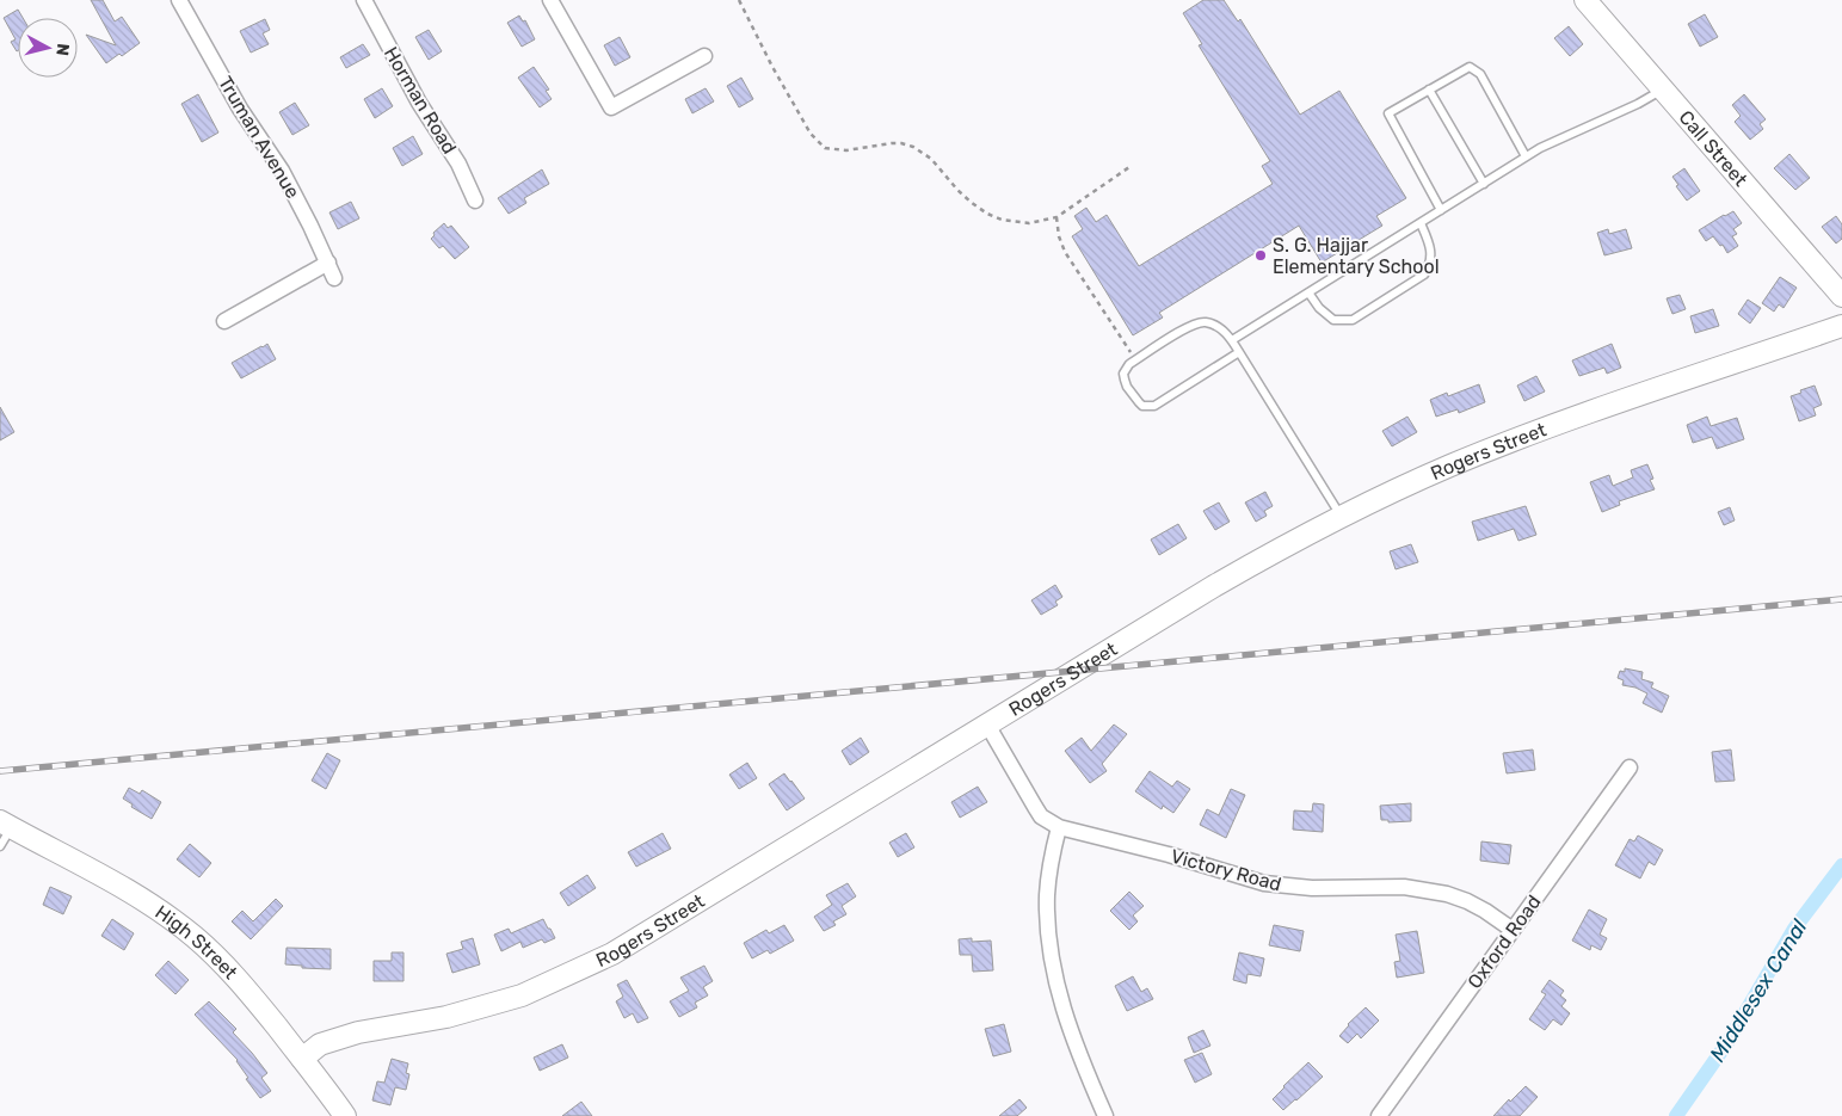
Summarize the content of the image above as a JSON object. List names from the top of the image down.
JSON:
{
  "streets": {
    "main road": ["Call Street", "Rogers Street", "High Street"],
    "street": [
      "Horman Road",
      "Truman Avenue",
      "Victory Road",
      "Oxford Road"
    ]
  },
  "crossings": [
    ["Rogers Street", "Victory Road"],
    ["Rogers Street", "High Street"],
    ["Victory Road", "Oxford Road"]
  ],
  "water": ["Middlesex Canal"],
  "places": ["S. G. Hajjar Elementary School"],
  "north": "right"
}
